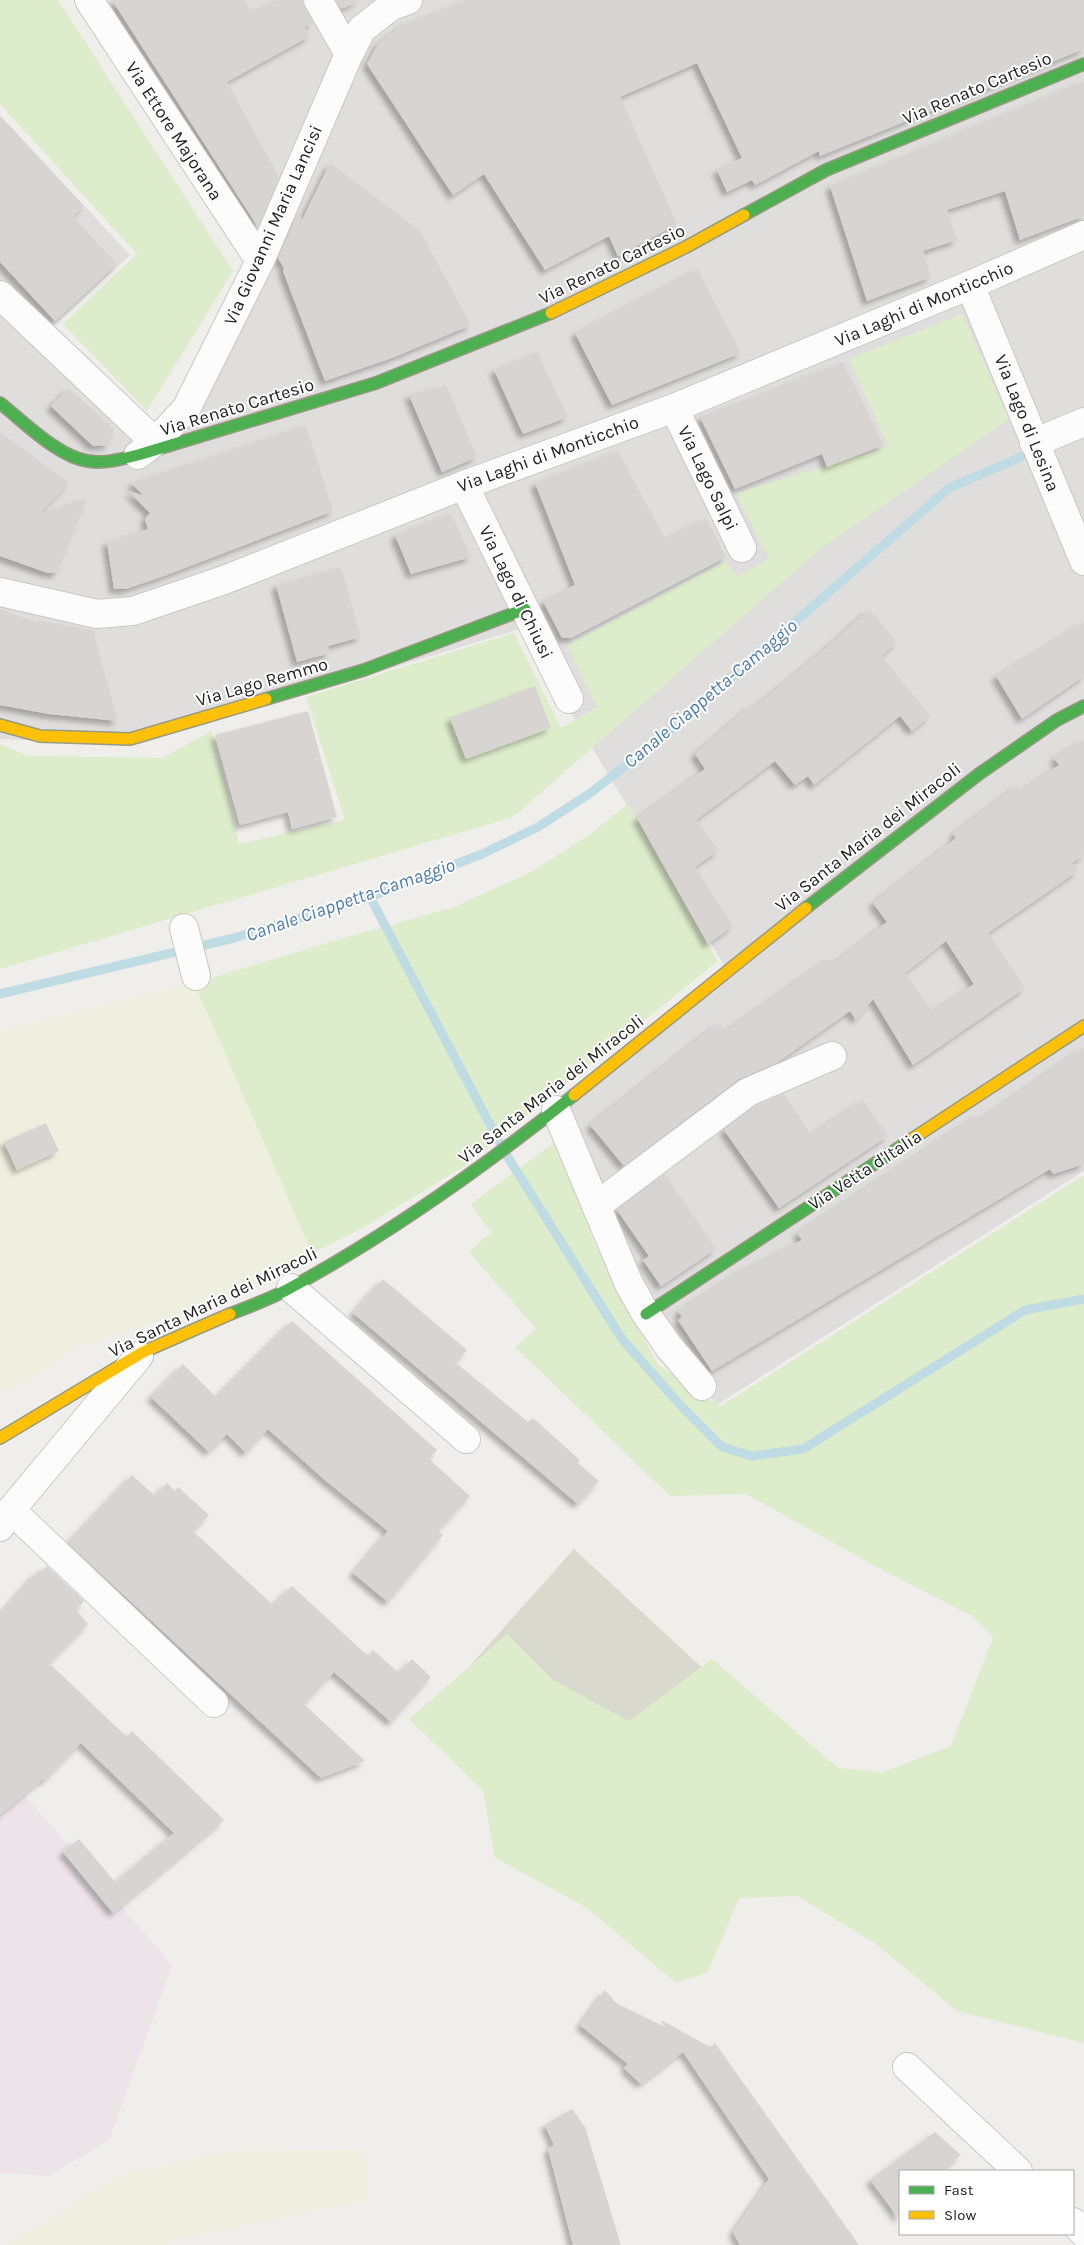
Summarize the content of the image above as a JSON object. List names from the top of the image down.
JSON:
{
  "streets": {
    "street": [
      "Via Renato Cartesio",
      "Via Ettore Majorana",
      "Via Giovanni Maria Lancisi",
      "Via Laghi di Monticchio",
      "Via Lago di Lesina",
      "Via Lago Salpi",
      "Via Lago di Chiusi",
      "Via Lago Remmo",
      "Via Santa Maria dei Miracoli",
      "Via Vetta d'Italia"
    ]
  },
  "crossings": [
    ["Via Renato Cartesio", "Via Giovanni Maria Lancisi"],
    ["Via Ettore Majorana", "Via Giovanni Maria Lancisi"],
    ["Via Laghi di Monticchio", "Via Lago di Lesina"],
    ["Via Laghi di Monticchio", "Via Lago Salpi"],
    ["Via Laghi di Monticchio", "Via Lago di Chiusi"],
    ["Via Lago di Chiusi", "Via Lago Remmo"]
  ],
  "water": ["Canale Ciappetta-Camaggio"],
  "legend": ["Fast", "Slow"]
}
